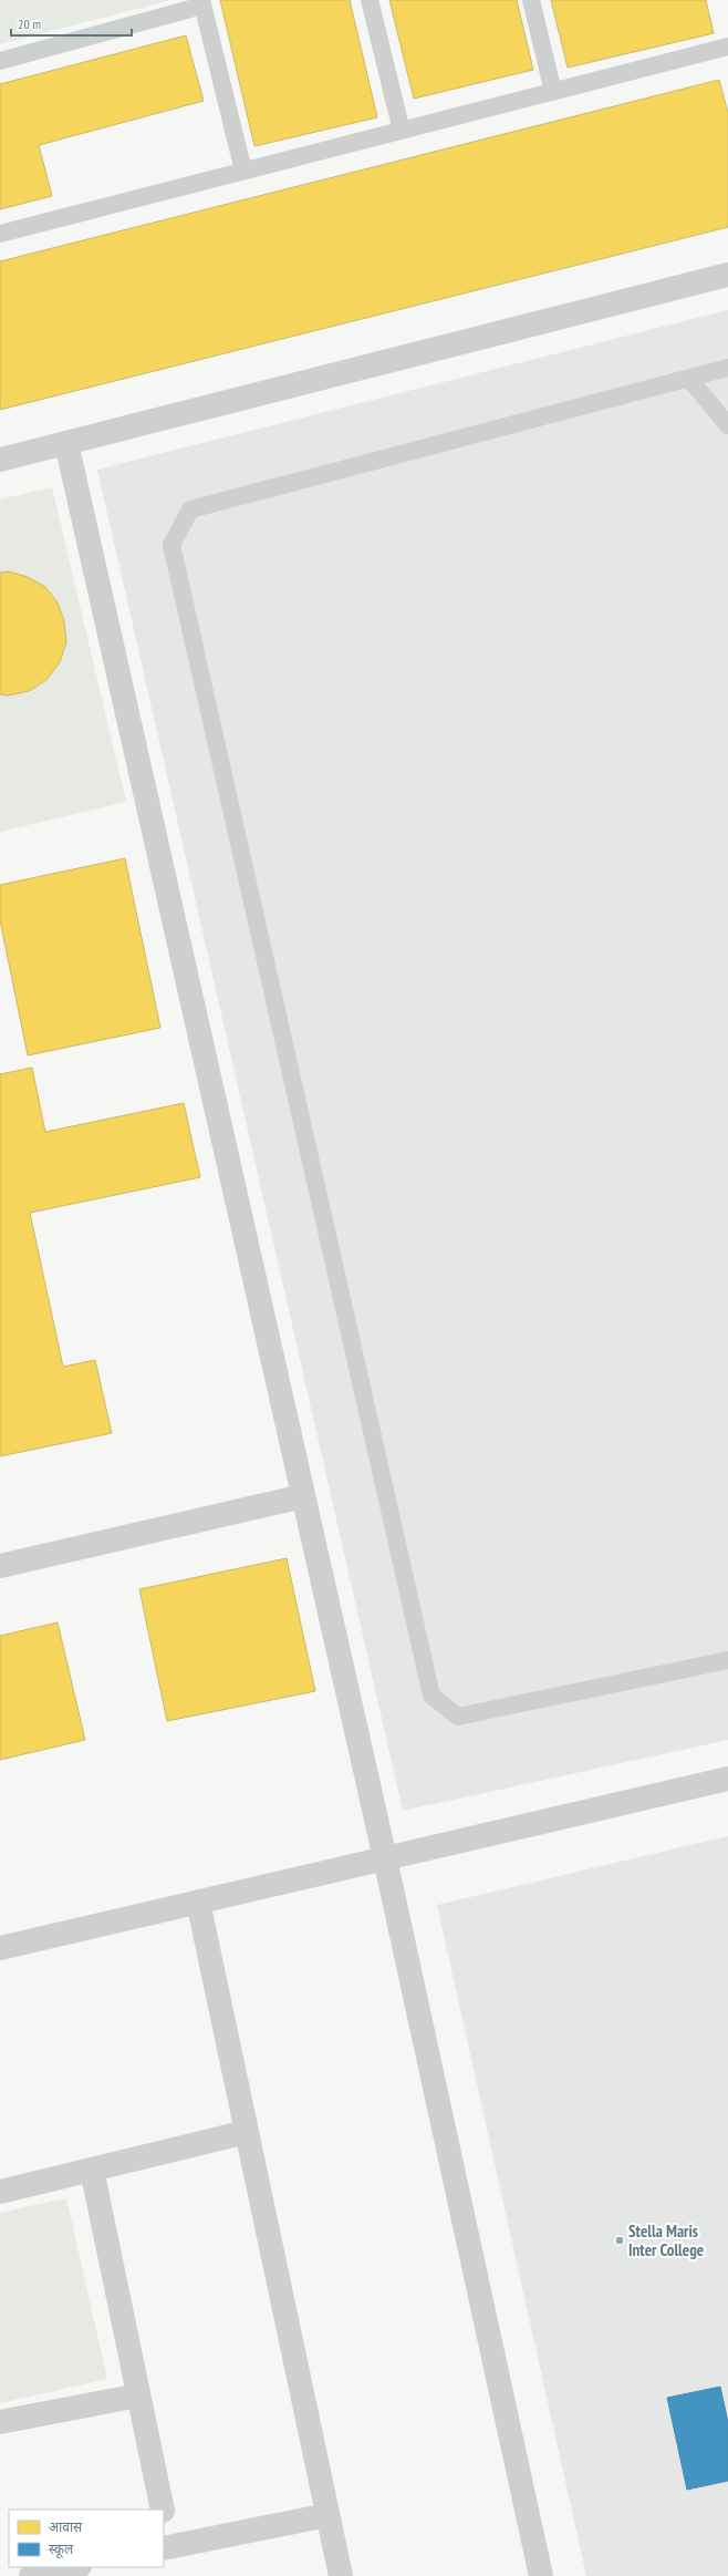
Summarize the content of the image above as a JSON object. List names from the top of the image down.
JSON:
{
  "places": ["Stella Maris Inter College"],
  "legend": ["आवास", "स्कूल"],
  "scale_bar": "20 m"
}
